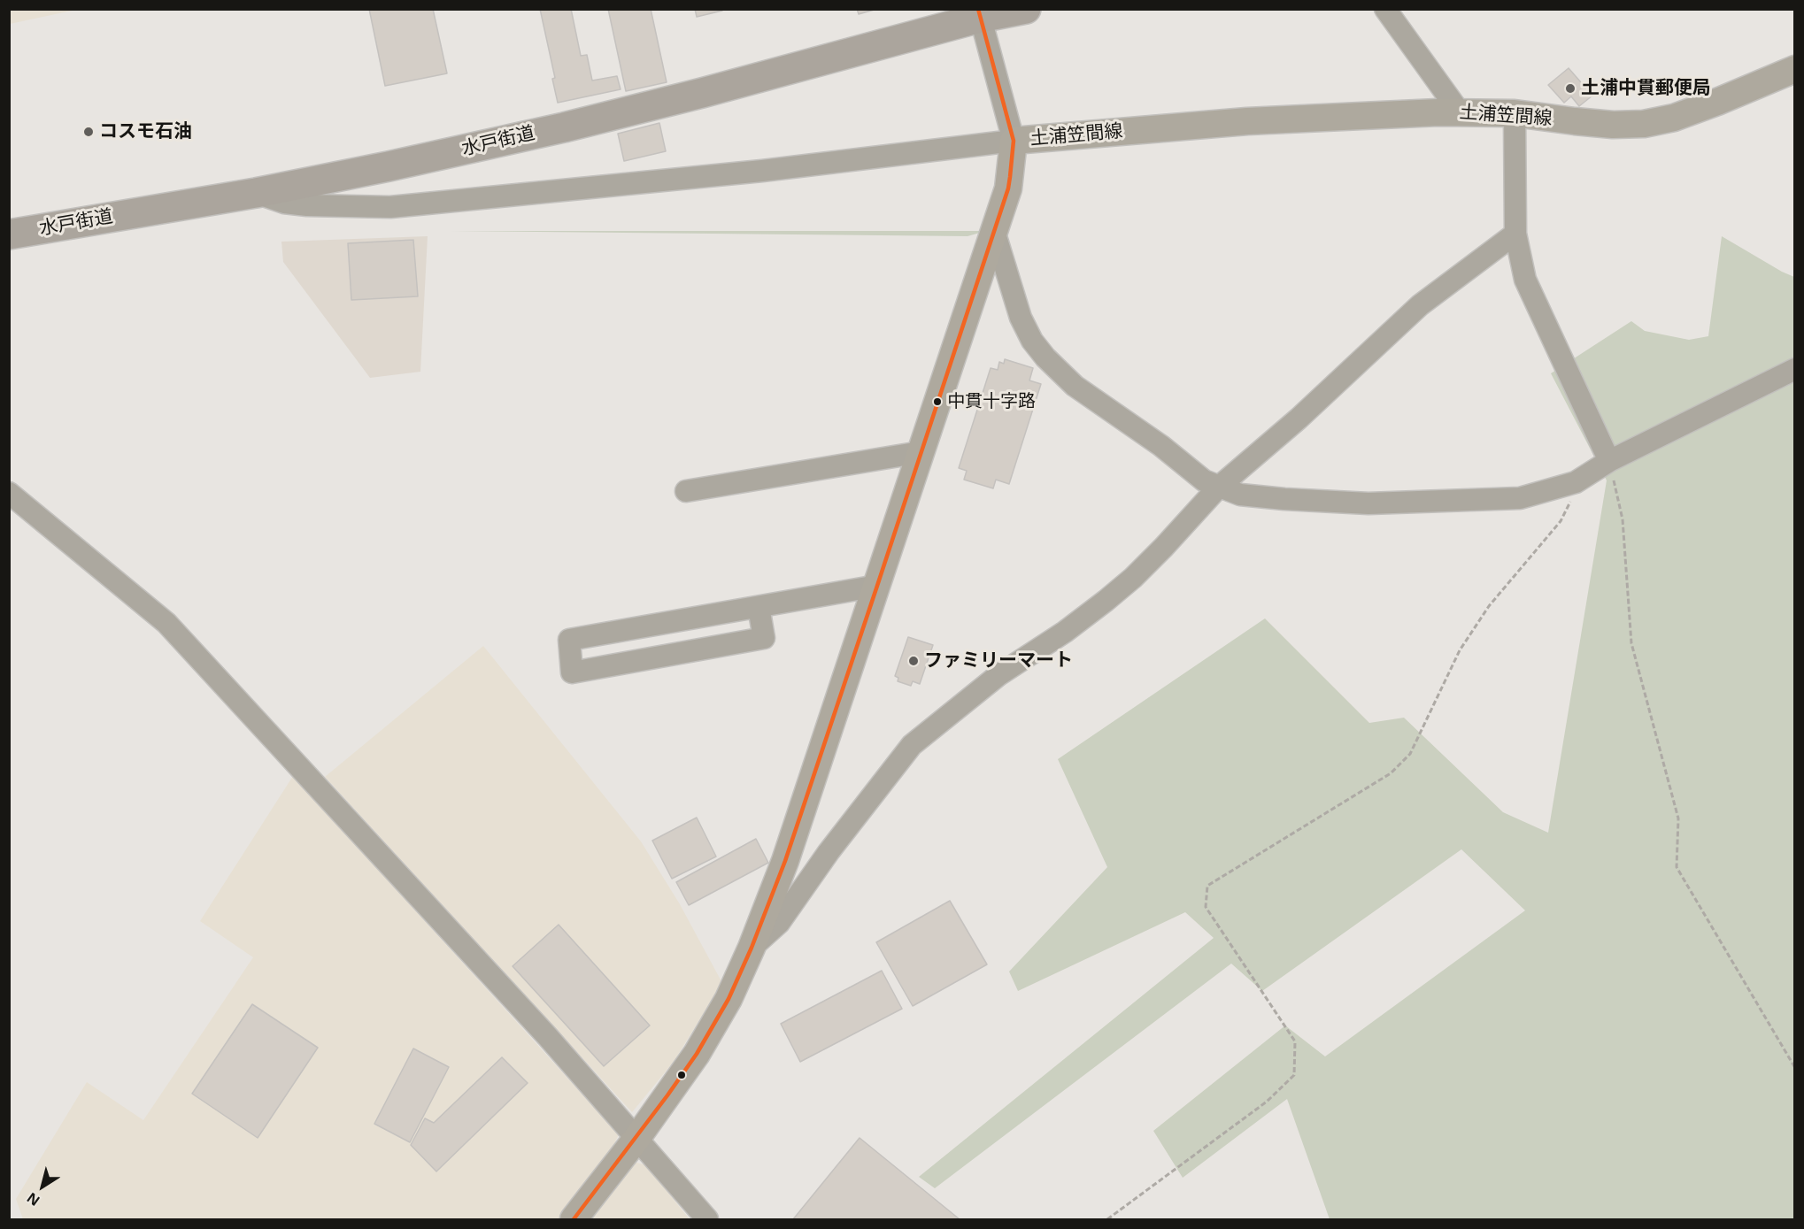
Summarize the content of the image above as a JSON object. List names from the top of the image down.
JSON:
{
  "streets": {
    "highway": ["水戸街道"],
    "main road": ["土浦笠間線"]
  },
  "places": [
    "土浦中貫郵便局",
    "コスモ石油",
    "中貫十字路",
    "ファミリーマート"
  ],
  "north": "bottom left"
}
